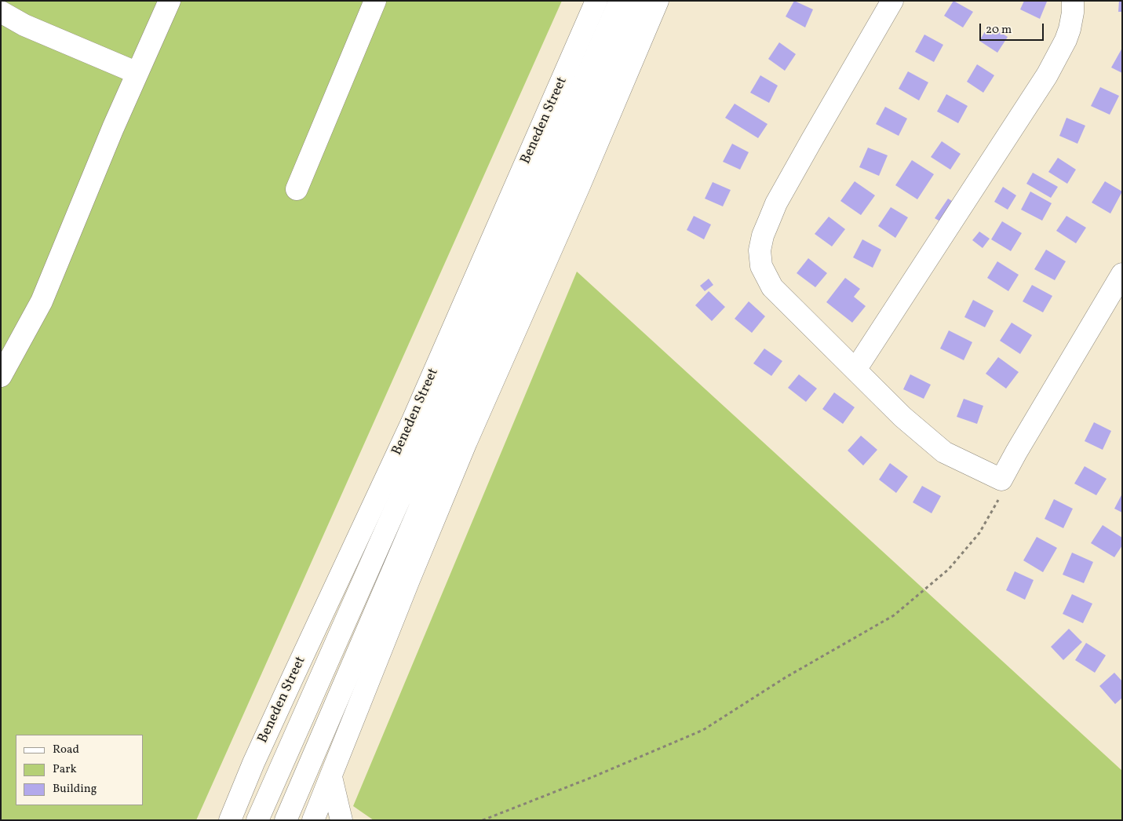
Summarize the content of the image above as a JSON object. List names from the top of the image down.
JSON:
{
  "streets": {
    "street": ["Beneden Street"]
  },
  "legend": ["Road", "Park", "Building"],
  "scale_bar": "20 m"
}
